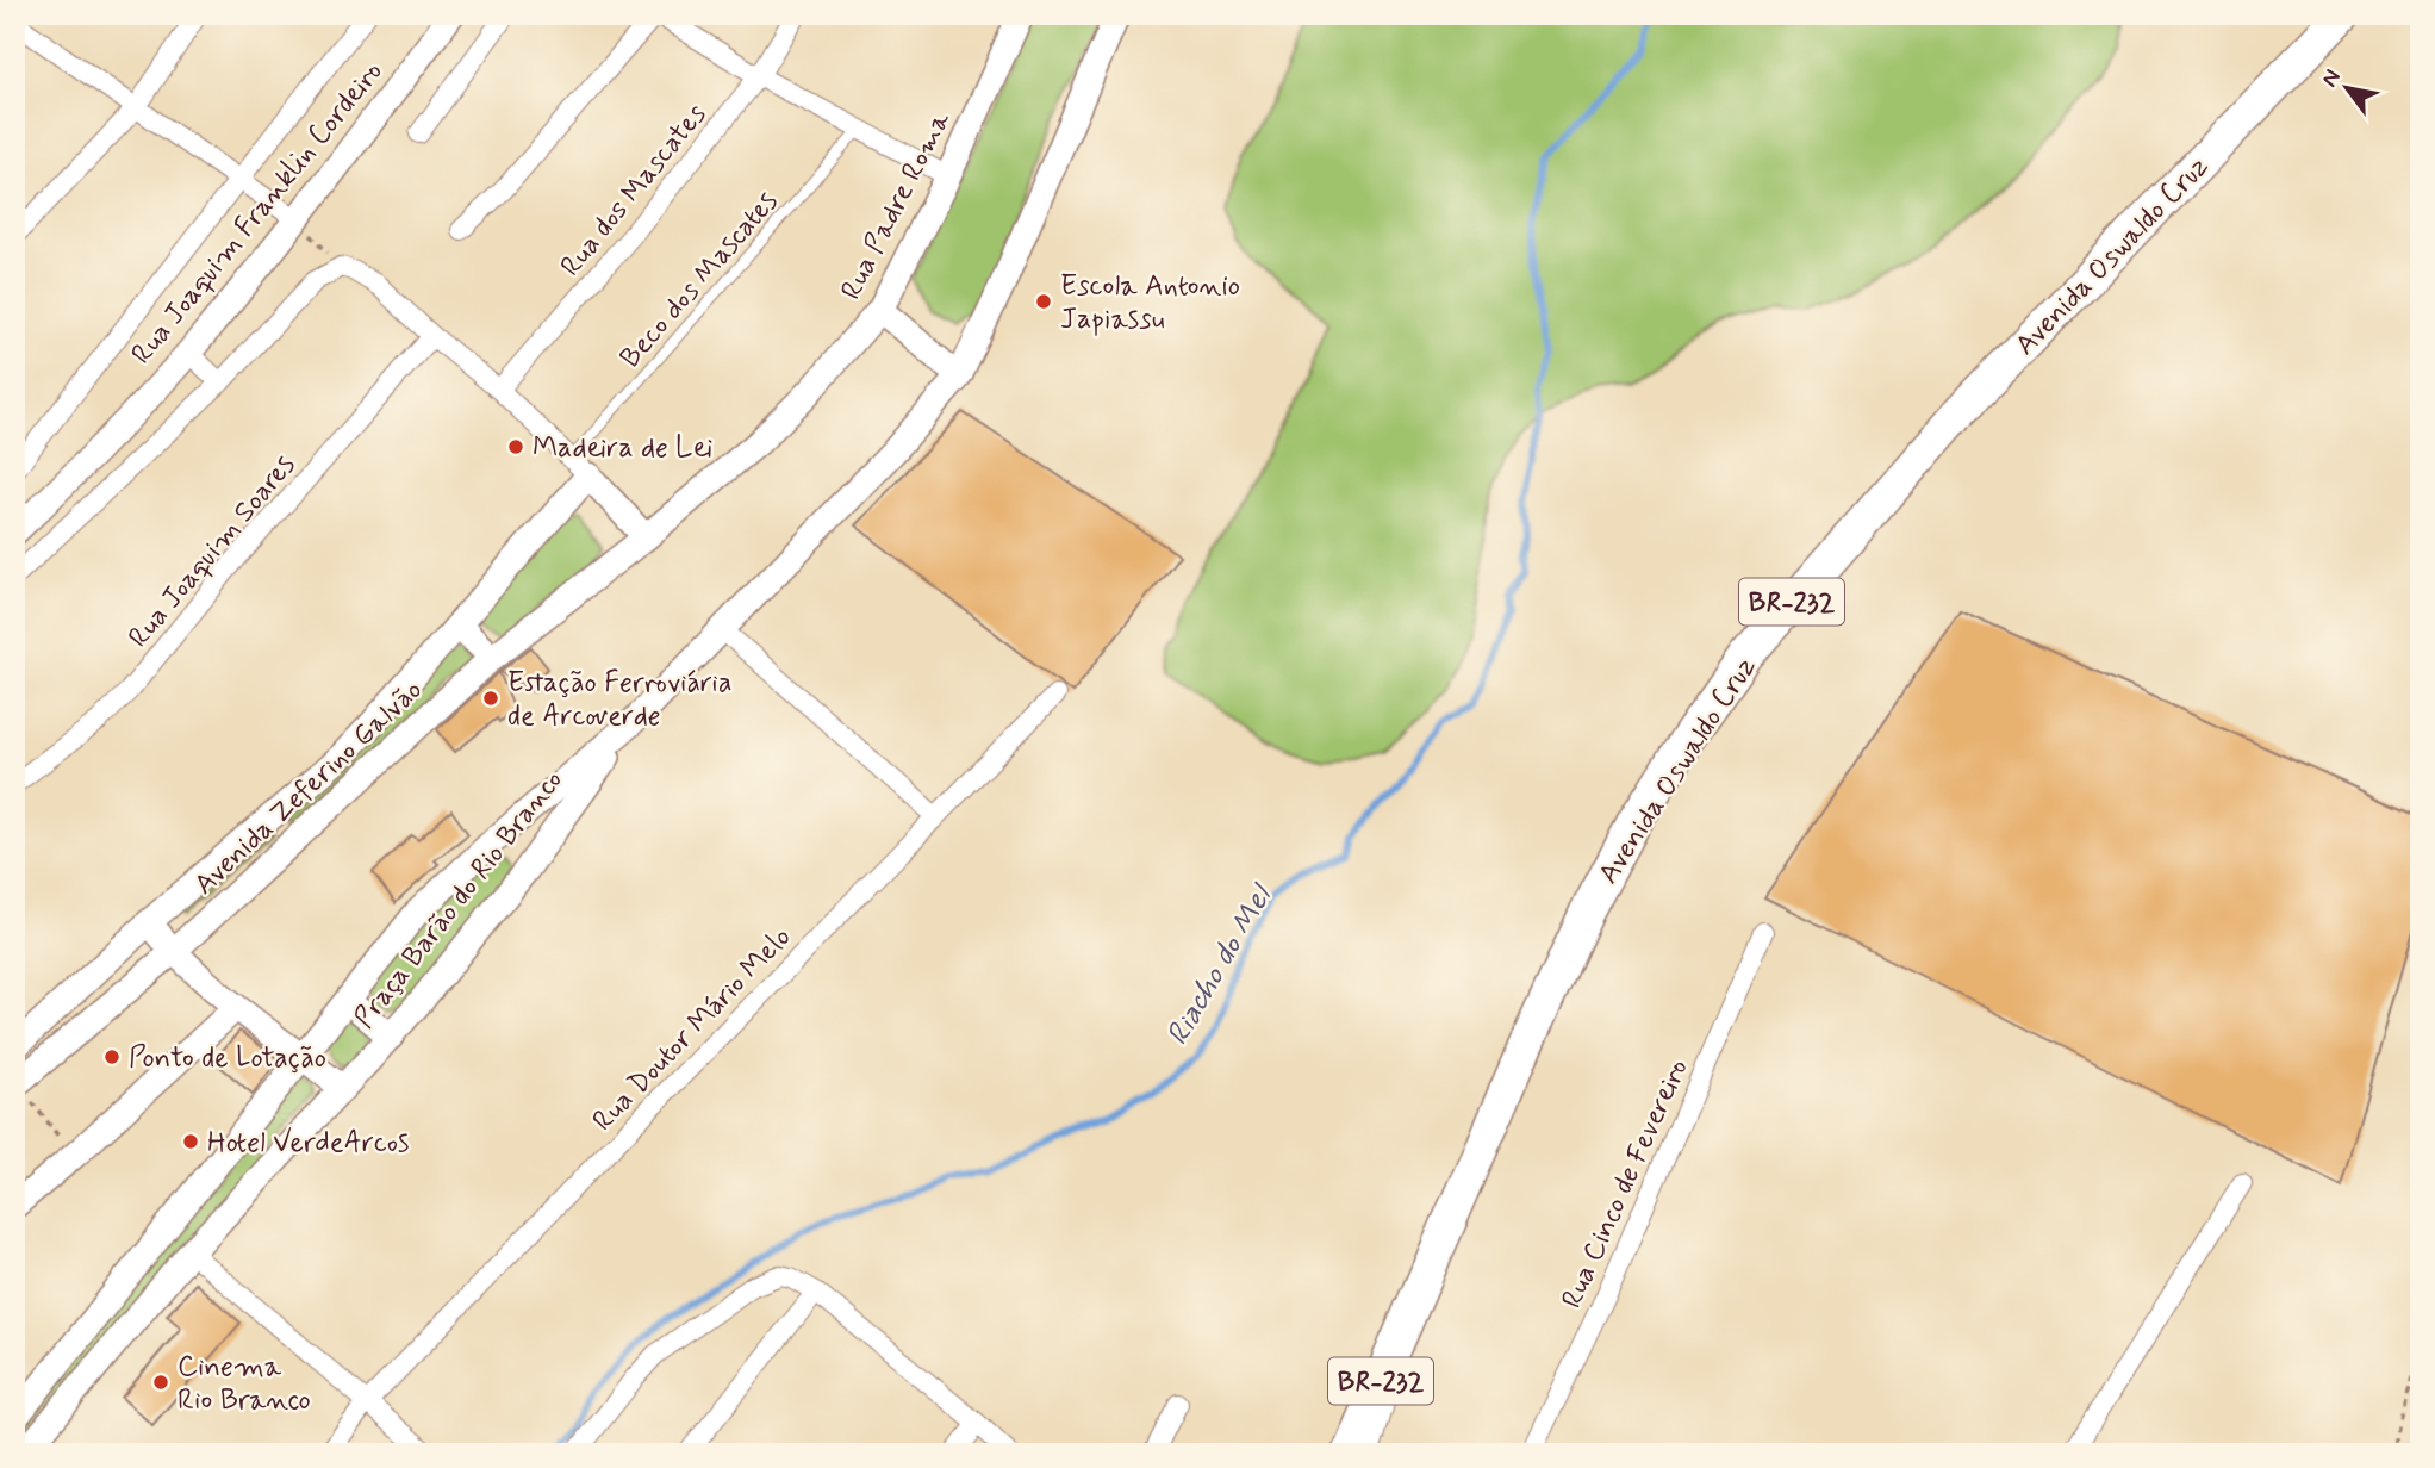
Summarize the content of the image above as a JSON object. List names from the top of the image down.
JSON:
{
  "streets": {
    "highway": ["Avenida Oswaldo Cruz", "BR-232"],
    "street": [
      "Rua dos Mascates",
      "Rua Padre Roma",
      "Rua Joaquim Franklin Cordeiro",
      "Rua Joaquim Soares",
      "Avenida Zeferino Galvão",
      "Praça Barão do Rio Branco",
      "Rua Doutor Mário Melo",
      "Rua Cinco de Fevereiro"
    ],
    "lane": ["Beco dos Mascates"]
  },
  "crossings": [
    ["Rua Padre Roma", "Avenida Zeferino Galvão"],
    ["Beco dos Mascates", "Avenida Zeferino Galvão"]
  ],
  "water": ["Riacho do Mel"],
  "places": [
    "Escola Antonio Japiassu",
    "Madeira de Lei",
    "Estação Ferroviária de Arcoverde",
    "Ponto de Lotação",
    "Hotel VerdeArcos",
    "Cinema Rio Branco"
  ],
  "north": "top left"
}
